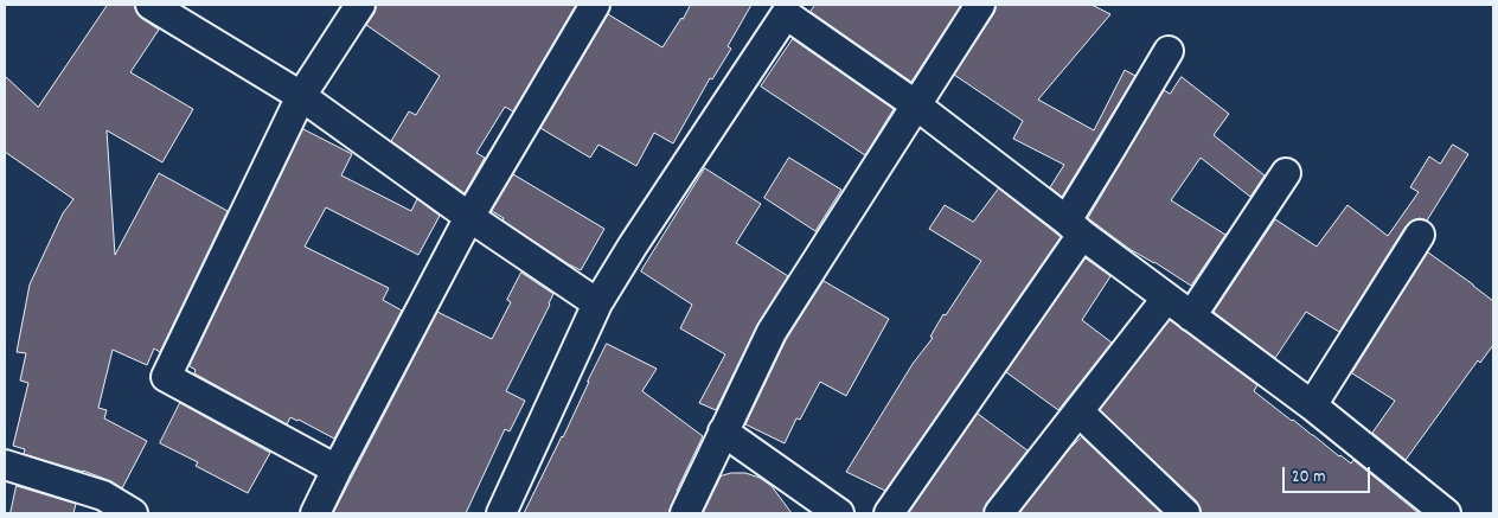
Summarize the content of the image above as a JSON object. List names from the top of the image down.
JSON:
{
  "scale_bar": "20 m"
}
